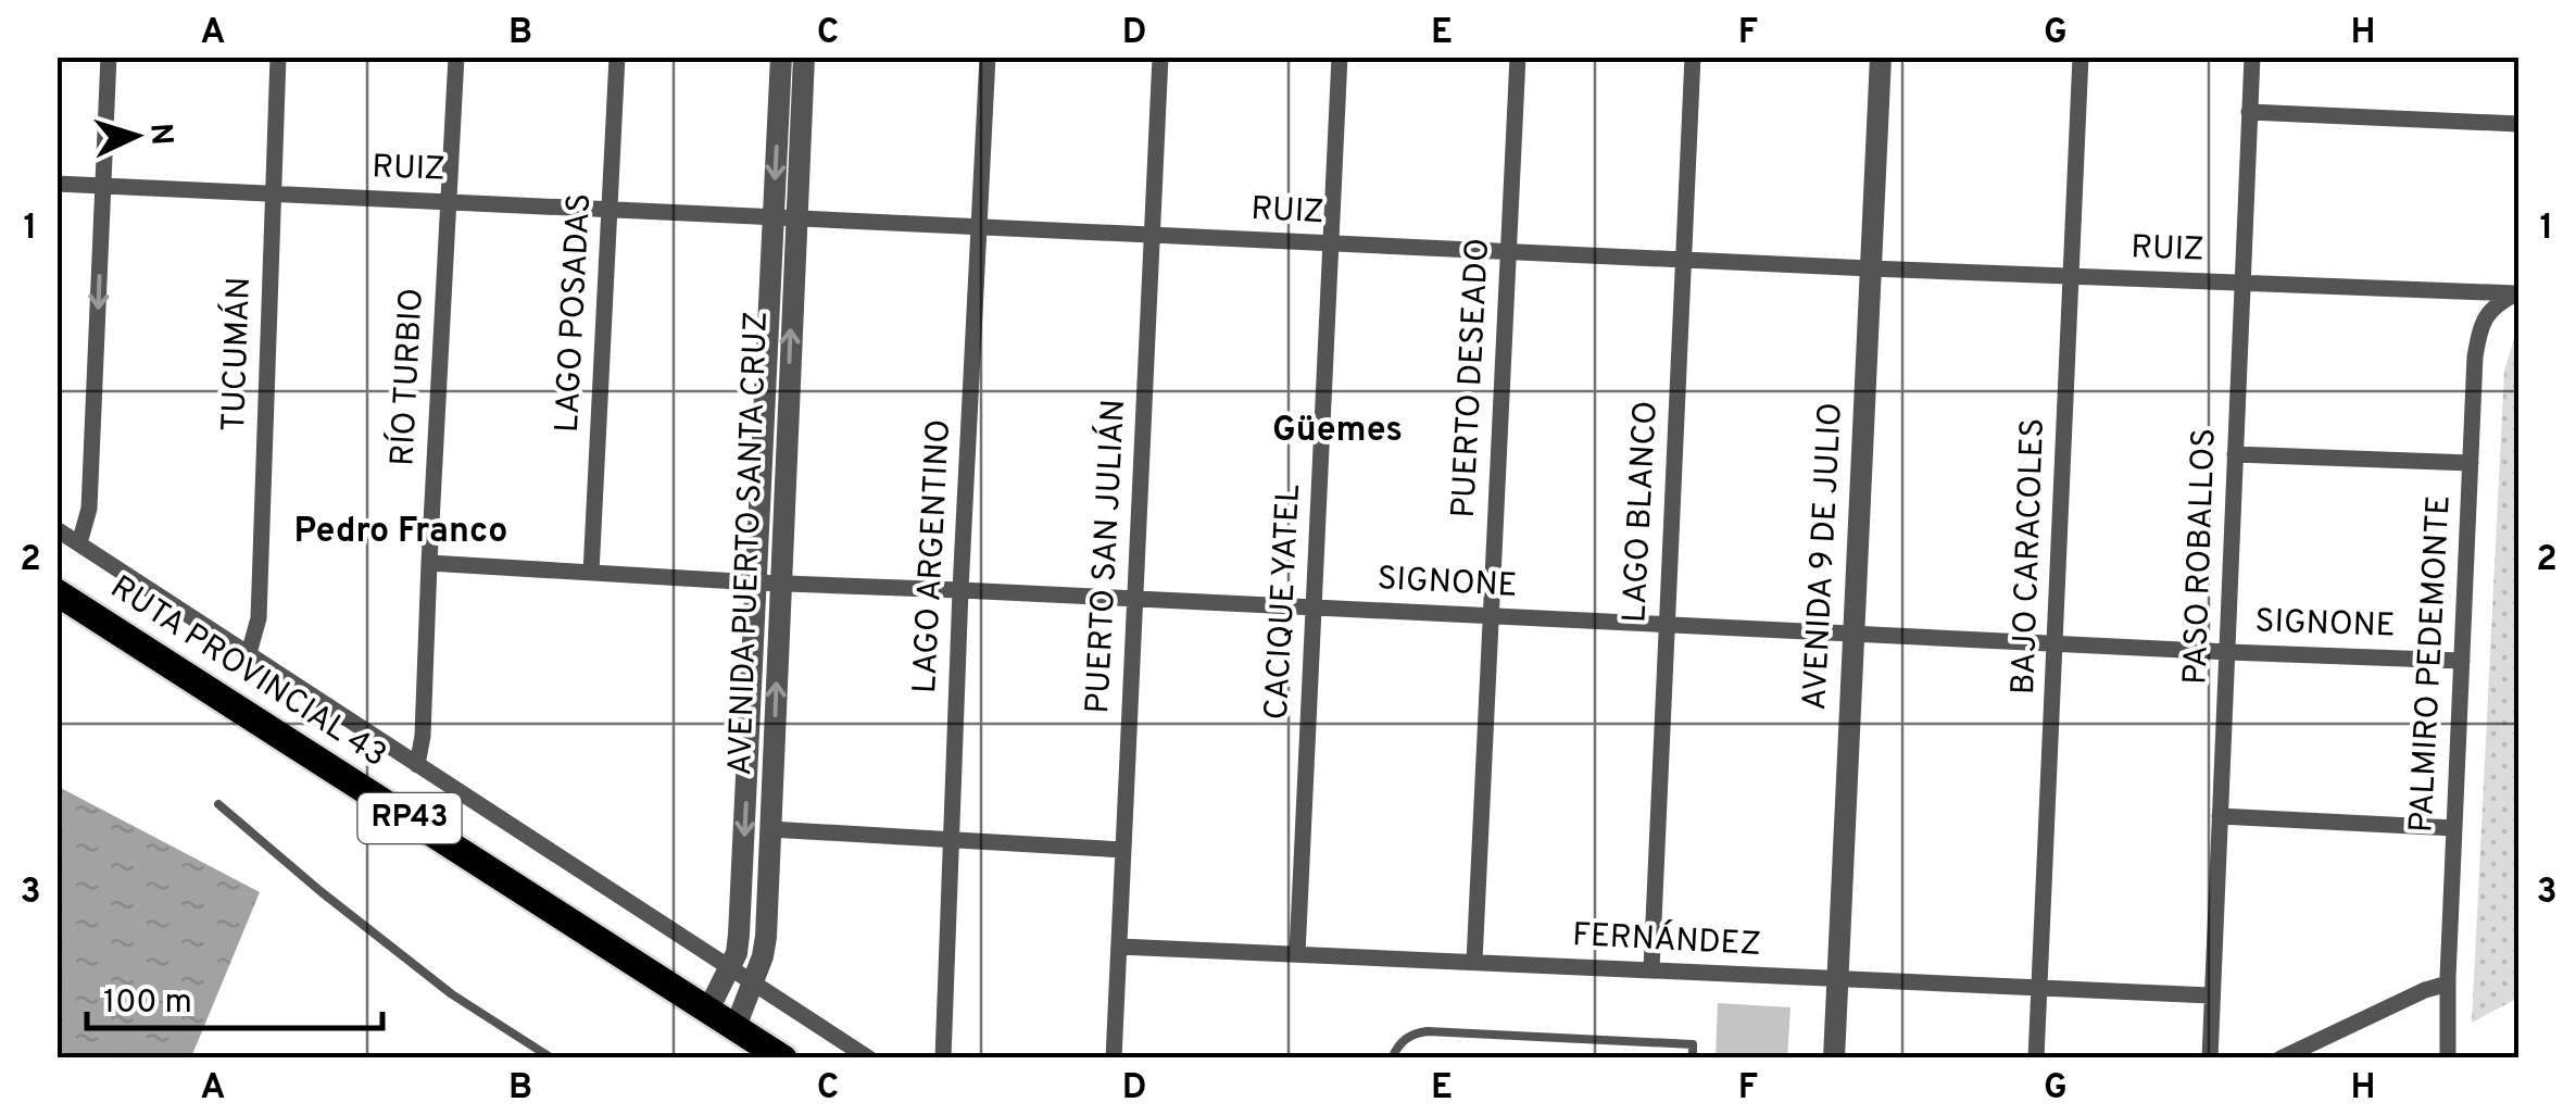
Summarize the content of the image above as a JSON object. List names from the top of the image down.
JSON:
{
  "streets": {
    "main road": ["RUTA PROVINCIAL 43", "RP43"],
    "street": [
      "RUIZ",
      "LAGO POSADAS",
      "TUCUMÁN",
      "RÍO TURBIO",
      "PUERTO DESEADO",
      "LAGO BLANCO",
      "AVENIDA PUERTO SANTA CRUZ",
      "LAGO ARGENTINO",
      "PUERTO SAN JULIÁN",
      "AVENIDA 9 DE JULIO",
      "BAJO CARACOLES",
      "PASO ROBALLOS",
      "SIGNONE",
      "CACIQUE YATEL",
      "PALMIRO PEDEMONTE",
      "FERNÁNDEZ"
    ]
  },
  "crossings": [
    ["RUIZ", "LAGO POSADAS"],
    ["RUIZ", "TUCUMÁN"],
    ["RUIZ", "RÍO TURBIO"],
    ["RUIZ", "PUERTO DESEADO"],
    ["RUIZ", "LAGO BLANCO"],
    ["RUIZ", "AVENIDA PUERTO SANTA CRUZ"],
    ["RUIZ", "LAGO ARGENTINO"],
    ["RUIZ", "PUERTO SAN JULIÁN"],
    ["RUIZ", "AVENIDA 9 DE JULIO"],
    ["RUIZ", "BAJO CARACOLES"],
    ["RUIZ", "PASO ROBALLOS"],
    ["RUIZ", "CACIQUE YATEL"],
    ["RUIZ", "PALMIRO PEDEMONTE"],
    ["LAGO POSADAS", "SIGNONE"],
    ["RÍO TURBIO", "SIGNONE"],
    ["PUERTO DESEADO", "SIGNONE"],
    ["PUERTO DESEADO", "FERNÁNDEZ"],
    ["LAGO BLANCO", "SIGNONE"],
    ["LAGO BLANCO", "FERNÁNDEZ"],
    ["AVENIDA PUERTO SANTA CRUZ", "SIGNONE"],
    ["AVENIDA PUERTO SANTA CRUZ", "RUTA PROVINCIAL 43"],
    ["LAGO ARGENTINO", "SIGNONE"],
    ["PUERTO SAN JULIÁN", "SIGNONE"],
    ["PUERTO SAN JULIÁN", "FERNÁNDEZ"],
    ["AVENIDA 9 DE JULIO", "SIGNONE"],
    ["AVENIDA 9 DE JULIO", "FERNÁNDEZ"],
    ["BAJO CARACOLES", "SIGNONE"],
    ["BAJO CARACOLES", "FERNÁNDEZ"],
    ["PASO ROBALLOS", "SIGNONE"],
    ["PASO ROBALLOS", "FERNÁNDEZ"],
    ["SIGNONE", "CACIQUE YATEL"],
    ["SIGNONE", "PALMIRO PEDEMONTE"],
    ["CACIQUE YATEL", "FERNÁNDEZ"]
  ],
  "districts": ["Güemes", "Pedro Franco"],
  "scale_bar": "100 m",
  "north": "right",
  "grid": {
    "columns": [
      "A",
      "B",
      "C",
      "D",
      "E",
      "F",
      "G",
      "H"
    ],
    "rows": ["1", "2", "3"]
  }
}
